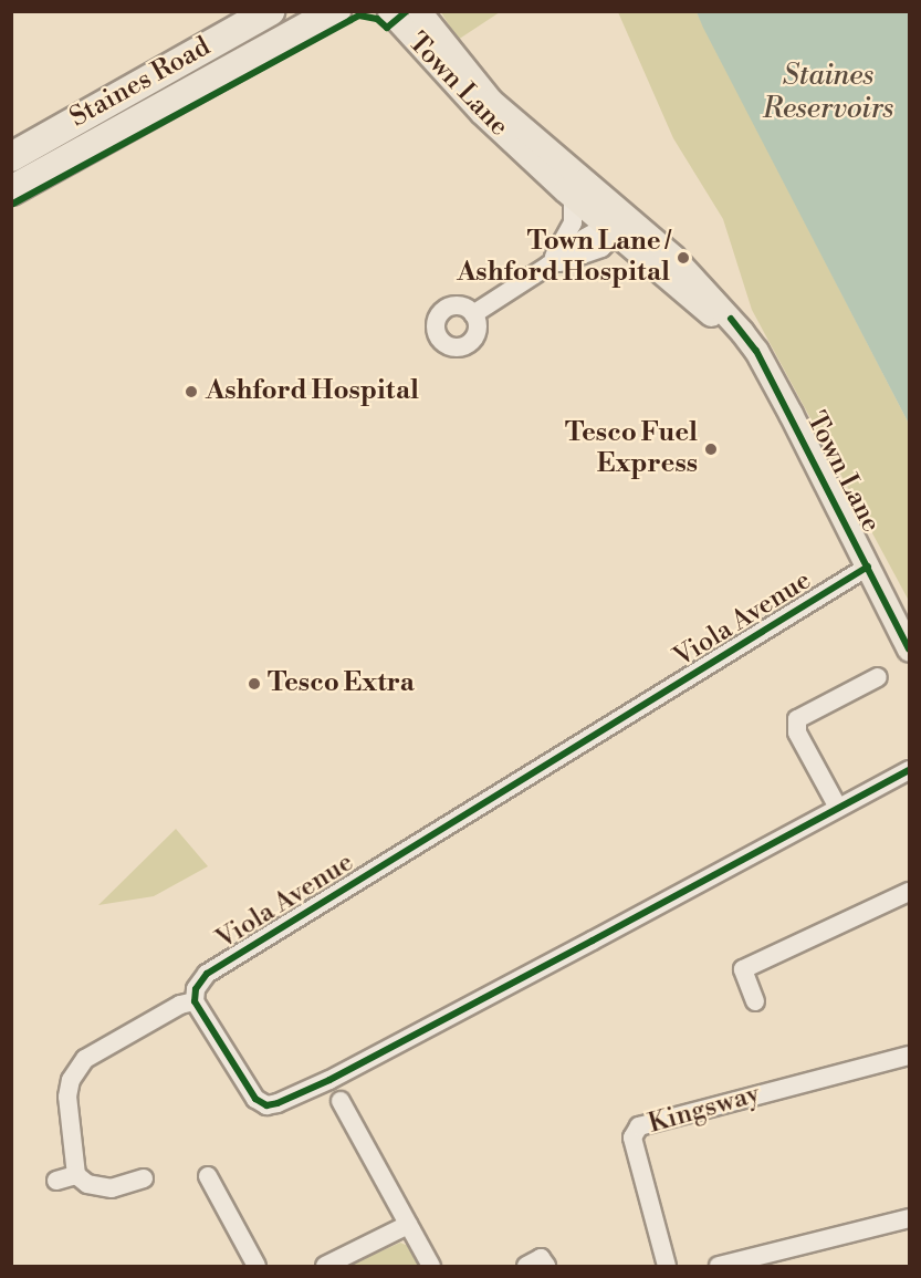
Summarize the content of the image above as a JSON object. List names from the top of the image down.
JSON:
{
  "streets": {
    "highway": ["Staines Road"],
    "main road": ["Town Lane"],
    "street": ["Viola Avenue", "Kingsway"]
  },
  "crossings": [
    ["Town Lane", "Viola Avenue"]
  ],
  "water": ["Staines Reservoirs"],
  "places": [
    "Town Lane / Ashford Hospital",
    "Ashford Hospital",
    "Tesco Fuel Express",
    "Tesco Extra"
  ]
}
